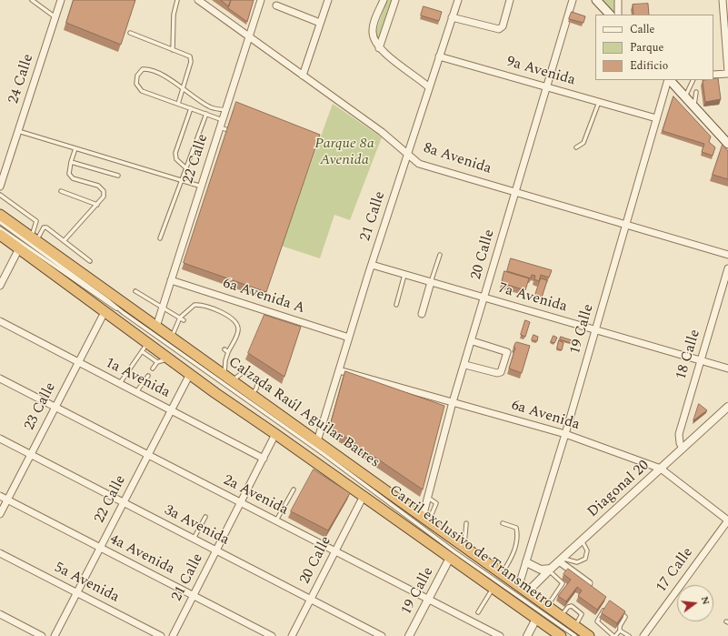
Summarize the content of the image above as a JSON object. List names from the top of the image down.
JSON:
{
  "streets": {
    "highway": ["Calzada Raúl Aguilar Batres"],
    "street": [
      "9a Avenida",
      "24 Calle",
      "22 Calle",
      "8a Avenida",
      "21 Calle",
      "20 Calle",
      "6a Avenida A",
      "7a Avenida",
      "19 Calle",
      "18 Calle",
      "1a Avenida",
      "23 Calle",
      "6a Avenida",
      "Diagonal 20",
      "2a Avenida",
      "3a Avenida",
      "4a Avenida",
      "17 Calle",
      "5a Avenida"
    ],
    "lane": ["Carril exclusivo de Transmetro"]
  },
  "crossings": [
    ["9a Avenida", "21 Calle"],
    ["9a Avenida", "20 Calle"],
    ["9a Avenida", "19 Calle"],
    ["22 Calle", "8a Avenida"],
    ["22 Calle", "6a Avenida A"],
    ["22 Calle", "1a Avenida"],
    ["22 Calle", "Calzada Raúl Aguilar Batres"],
    ["22 Calle", "2a Avenida"],
    ["22 Calle", "3a Avenida"],
    ["22 Calle", "4a Avenida"],
    ["22 Calle", "5a Avenida"],
    ["8a Avenida", "21 Calle"],
    ["8a Avenida", "20 Calle"],
    ["8a Avenida", "19 Calle"],
    ["21 Calle", "6a Avenida A"],
    ["21 Calle", "7a Avenida"],
    ["21 Calle", "1a Avenida"],
    ["21 Calle", "Calzada Raúl Aguilar Batres"],
    ["21 Calle", "6a Avenida"],
    ["21 Calle", "2a Avenida"],
    ["21 Calle", "3a Avenida"],
    ["21 Calle", "4a Avenida"],
    ["20 Calle", "7a Avenida"],
    ["20 Calle", "Calzada Raúl Aguilar Batres"],
    ["20 Calle", "6a Avenida"],
    ["20 Calle", "2a Avenida"],
    ["20 Calle", "3a Avenida"],
    ["7a Avenida", "19 Calle"],
    ["7a Avenida", "18 Calle"],
    ["19 Calle", "Calzada Raúl Aguilar Batres"],
    ["19 Calle", "6a Avenida"],
    ["19 Calle", "2a Avenida"],
    ["18 Calle", "Diagonal 20"],
    ["1a Avenida", "23 Calle"],
    ["23 Calle", "2a Avenida"],
    ["23 Calle", "3a Avenida"],
    ["23 Calle", "4a Avenida"],
    ["Calzada Raúl Aguilar Batres", "Diagonal 20"],
    ["Calzada Raúl Aguilar Batres", "Carril exclusivo de Transmetro"],
    ["6a Avenida", "Diagonal 20"],
    ["6a Avenida", "17 Calle"]
  ],
  "parks": ["Parque 8a Avenida"],
  "legend": ["Calle", "Parque", "Edificio"],
  "north": "right"
}
